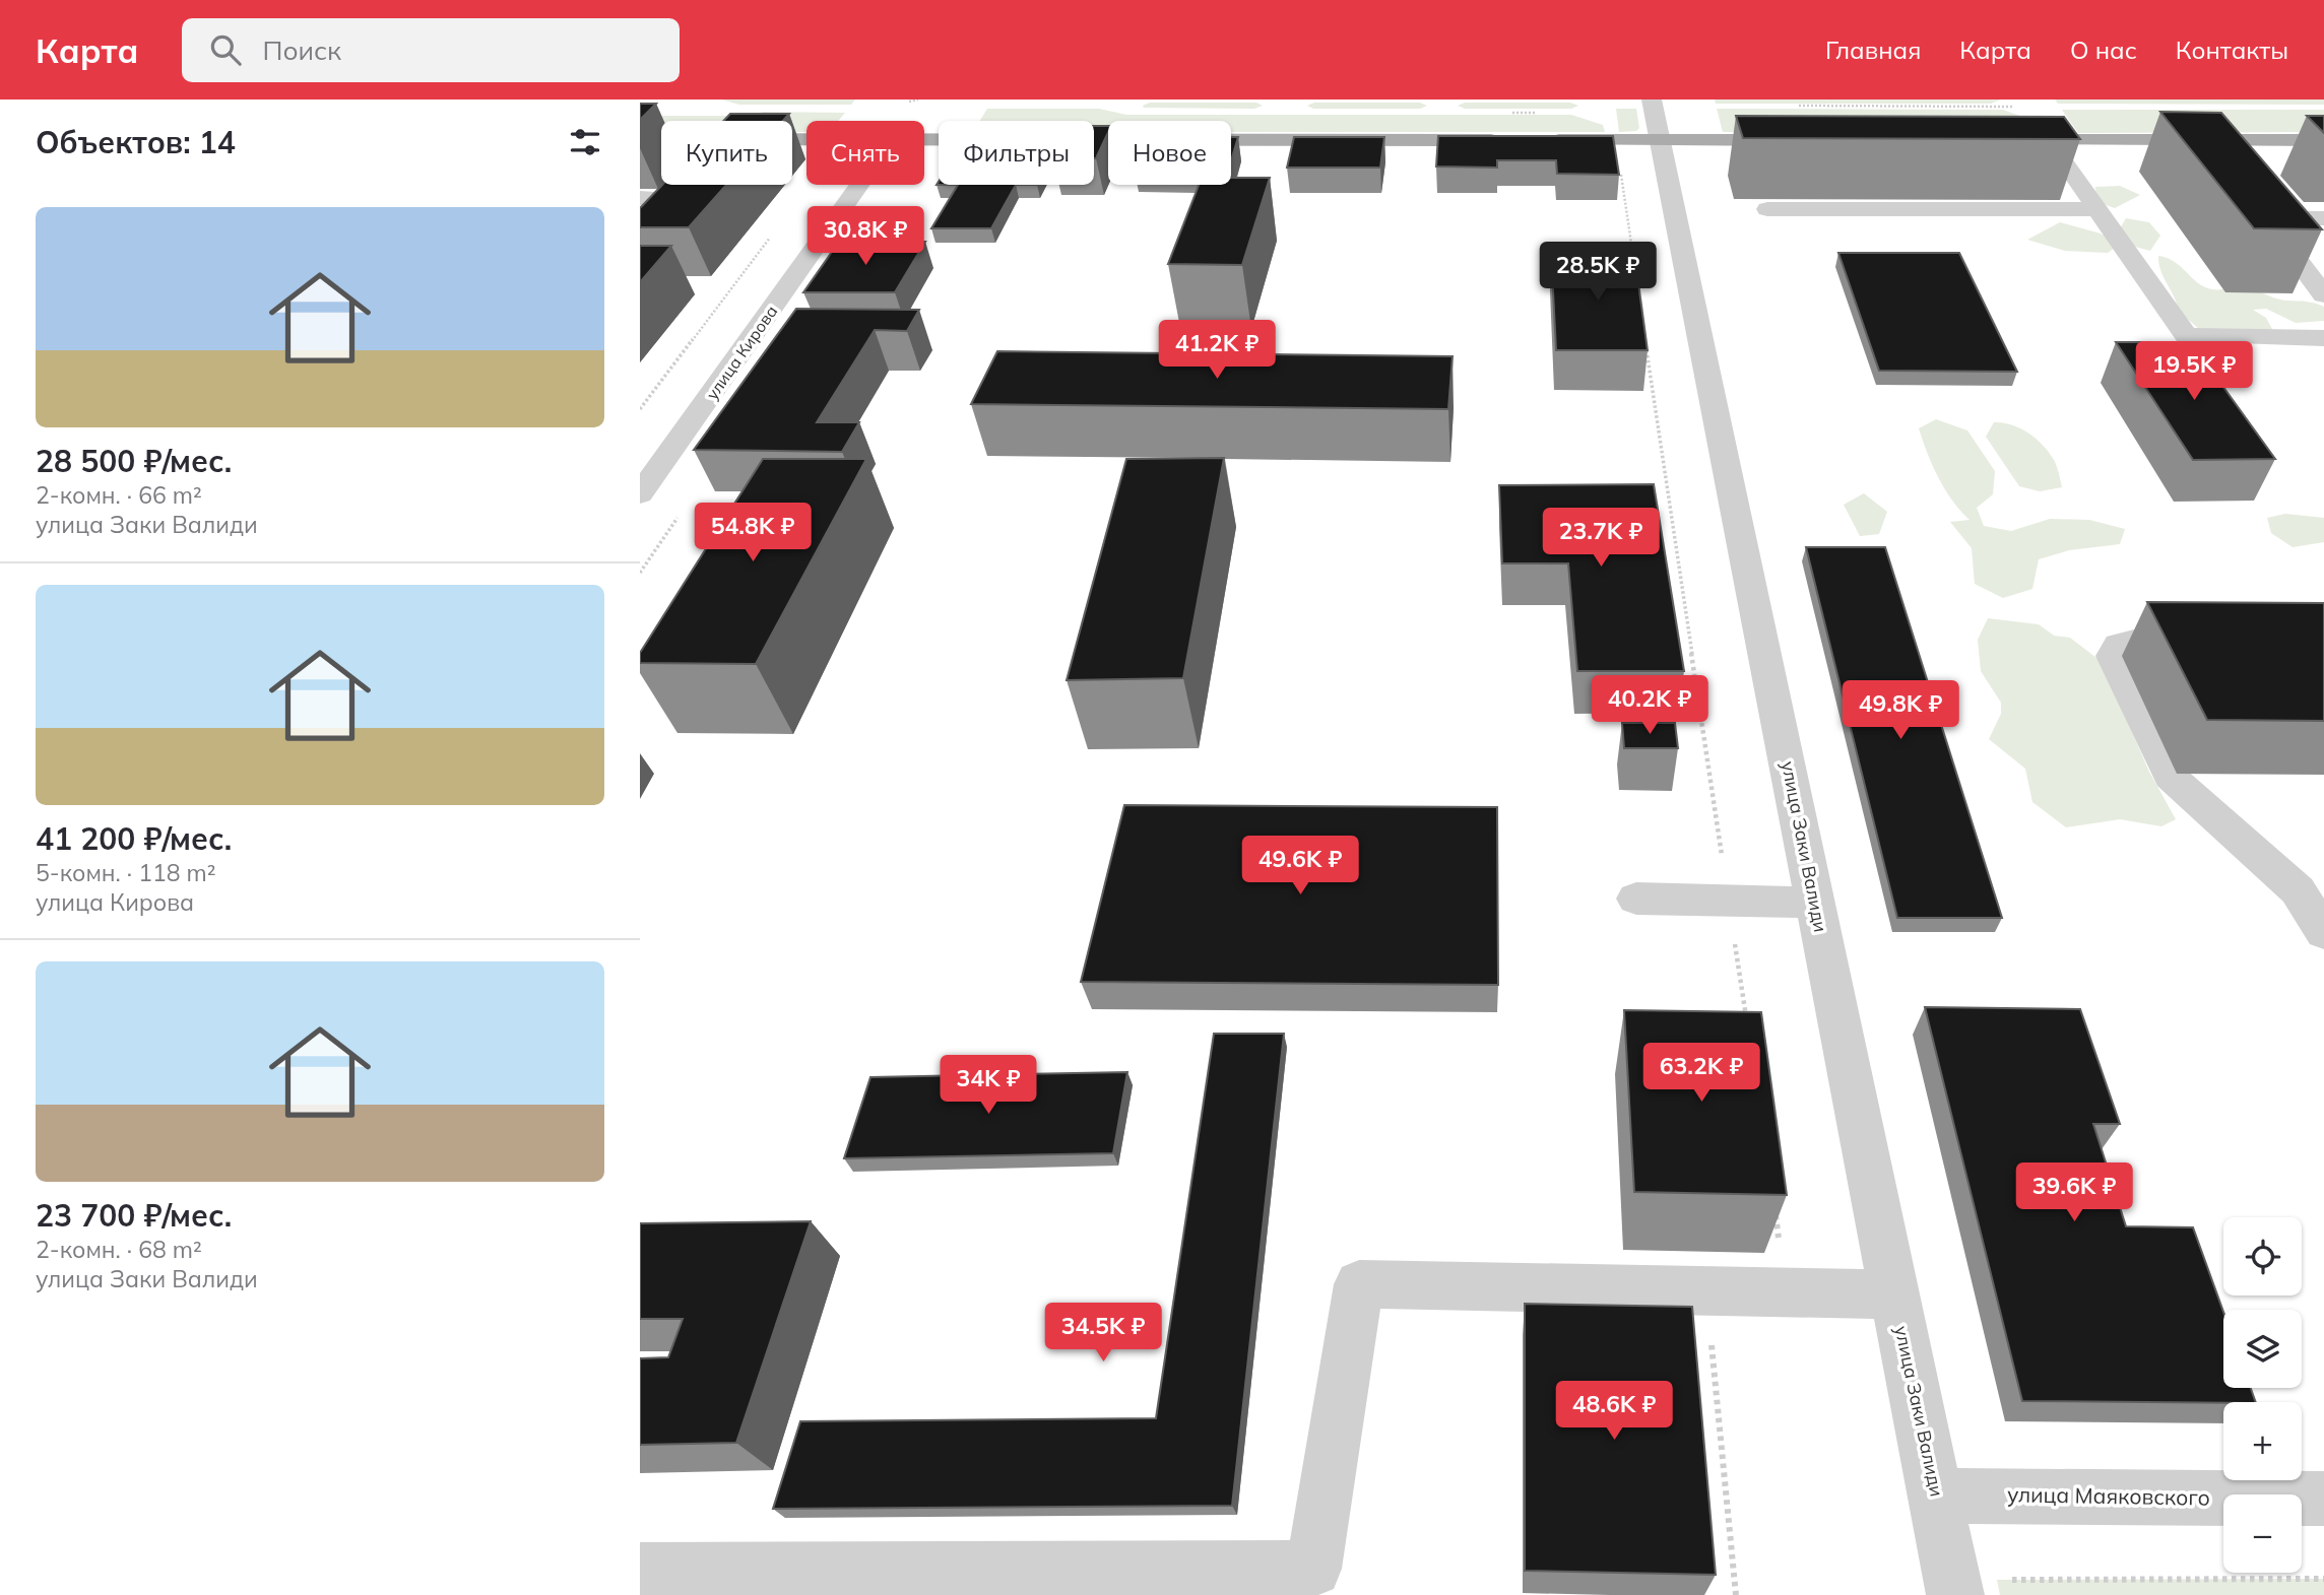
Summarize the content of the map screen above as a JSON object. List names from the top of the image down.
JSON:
{
  "streets": {
    "street": ["улица Кирова", "улица Заки Валиди", "улица Маяковского"]
  },
  "crossings": [
    ["улица Заки Валиди", "улица Маяковского"]
  ],
  "page": {
    "header": "Карта",
    "search": "Поиск",
    "nav": [
      "Главная",
      "Карта",
      "О нас",
      "Контакты"
    ],
    "heading": "Объектов: 14",
    "chip": [
      "Купить",
      "Снять",
      "Фильтры",
      "Новое"
    ],
    "list": [
      {
        "name": "28 500 ₽/мес.",
        "note": "2-комн. · 66 m² · улица Заки Валиди"
      },
      {
        "name": "41 200 ₽/мес.",
        "note": "5-комн. · 118 m² · улица Кирова"
      },
      {
        "name": "23 700 ₽/мес.",
        "note": "2-комн. · 68 m² · улица Заки Валиди"
      }
    ],
    "price": [
      "30.8K ₽",
      "28.5K ₽",
      "41.2K ₽",
      "19.5K ₽",
      "54.8K ₽",
      "23.7K ₽",
      "40.2K ₽",
      "49.8K ₽",
      "49.6K ₽",
      "63.2K ₽",
      "34K ₽",
      "39.6K ₽",
      "34.5K ₽",
      "48.6K ₽"
    ],
    "map_buttons": ["+", "−"]
  }
}
